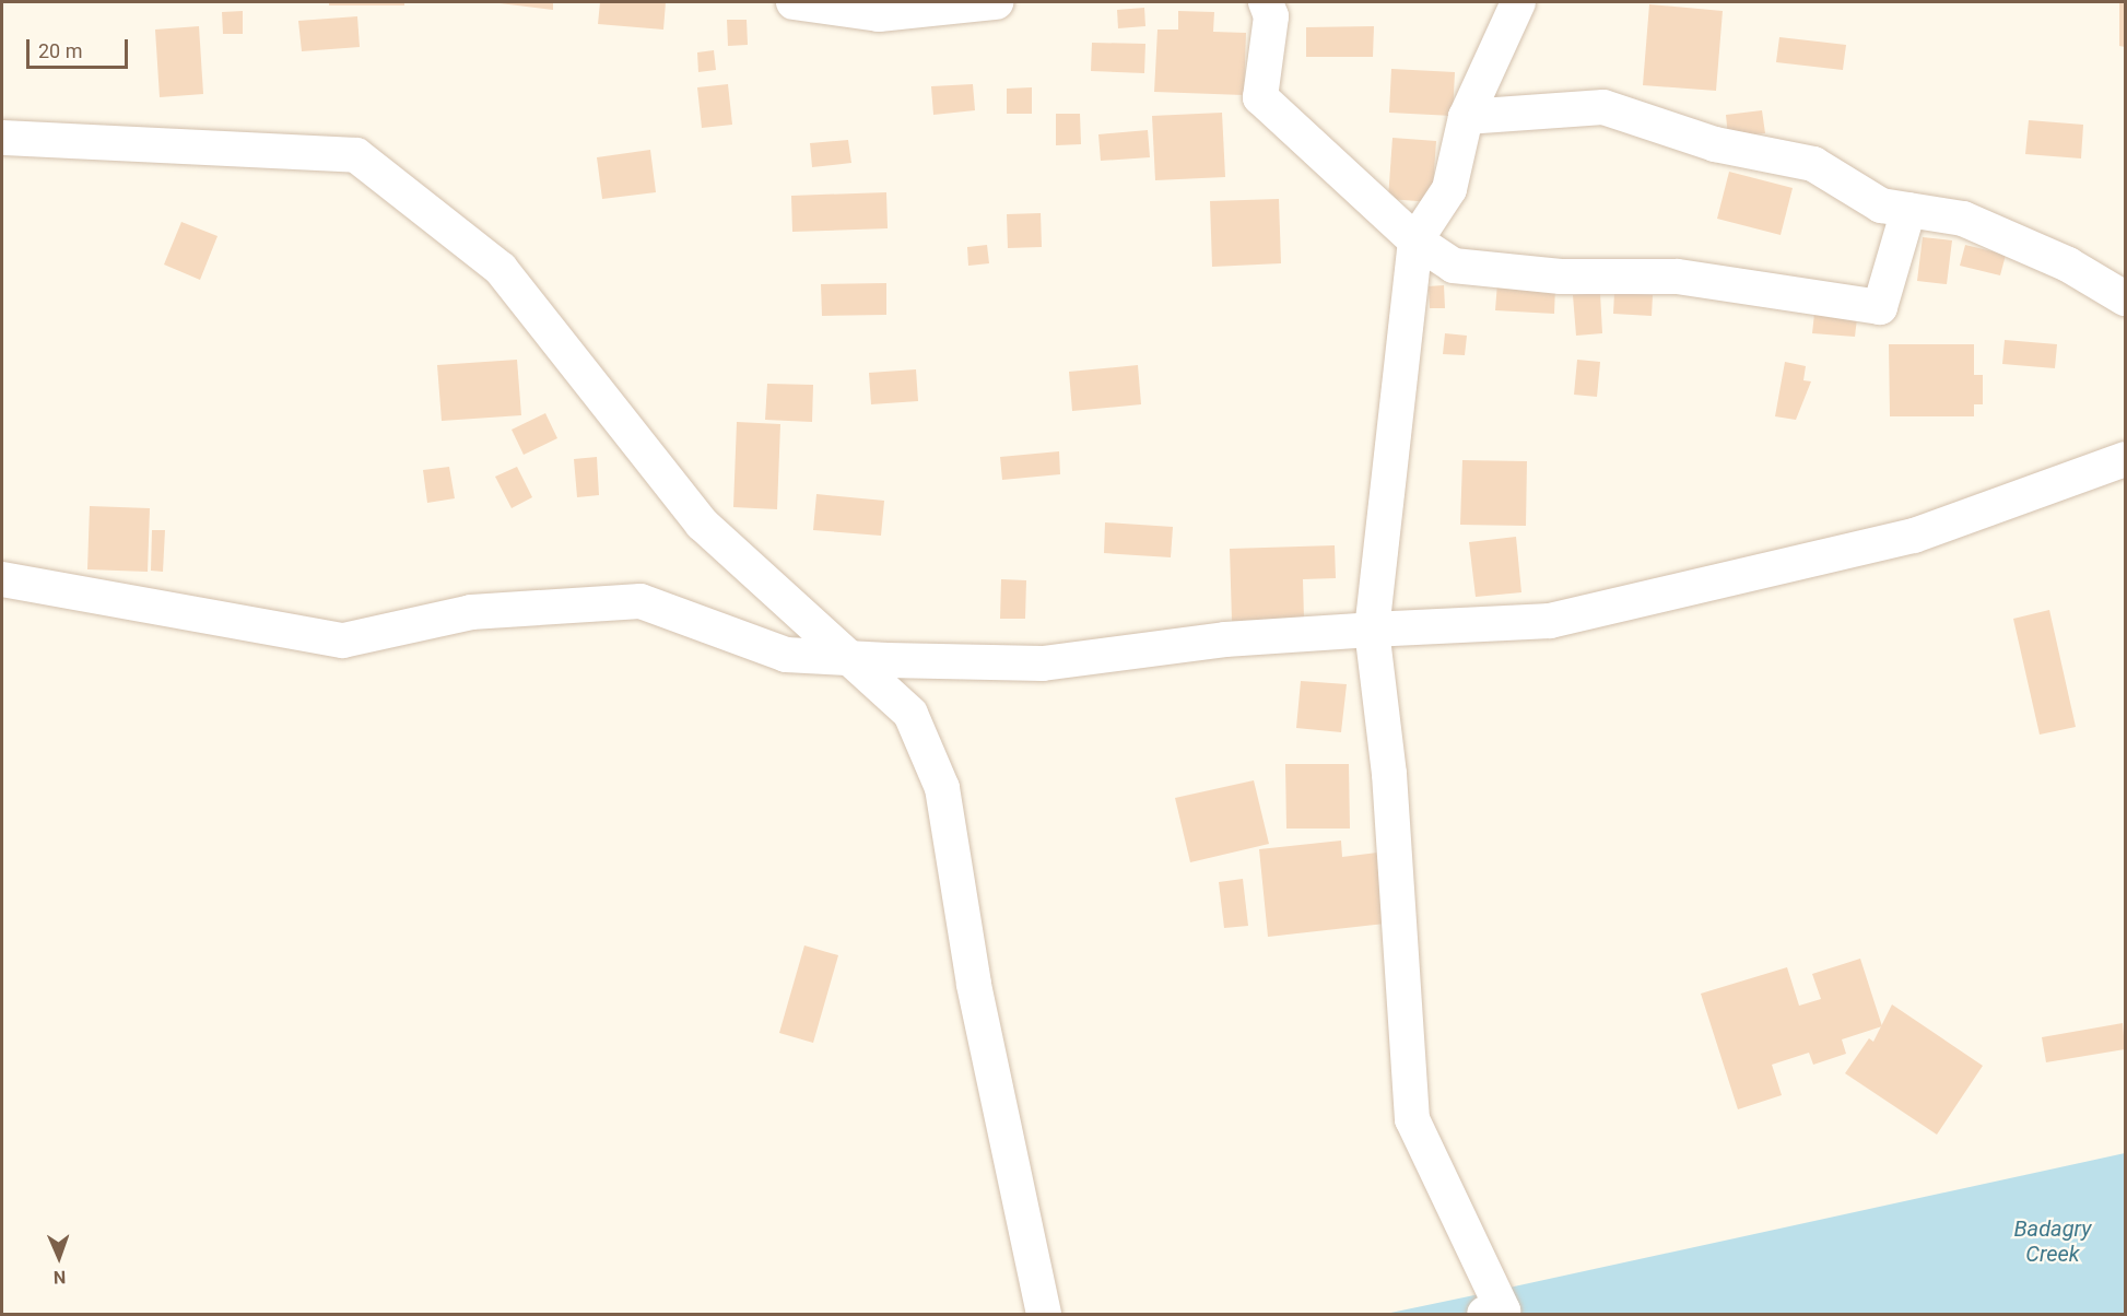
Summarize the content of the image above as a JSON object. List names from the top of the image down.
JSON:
{
  "water": ["Badagry Creek"],
  "scale_bar": "20 m",
  "north": "bottom"
}
